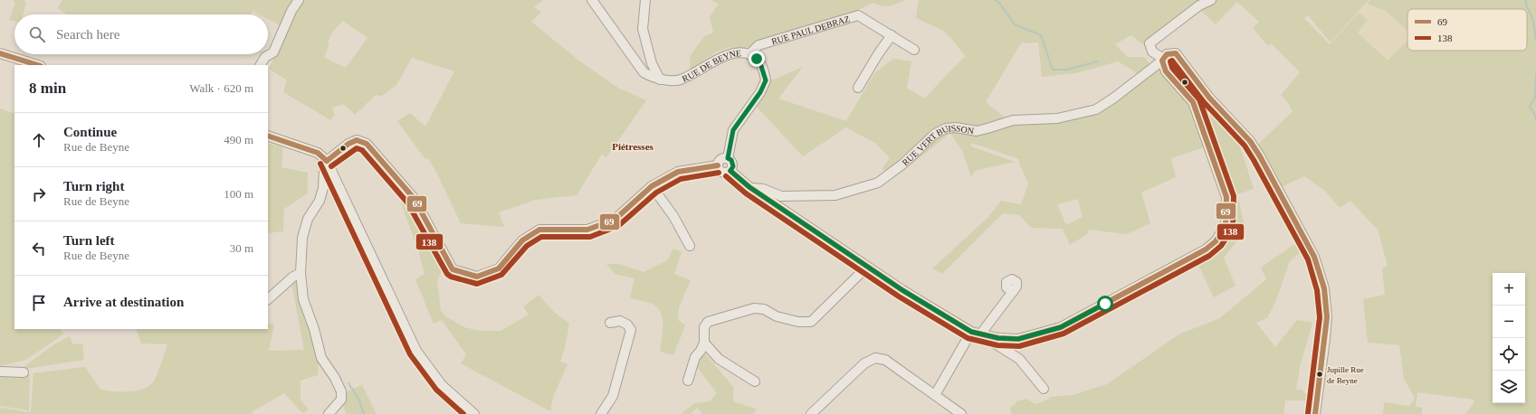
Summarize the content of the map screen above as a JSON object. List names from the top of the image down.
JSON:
{
  "streets": {
    "street": ["RUE PAUL DEBRAZ", "RUE DE BEYNE", "RUE VERT BUISSON"]
  },
  "crossings": [
    ["RUE PAUL DEBRAZ", "RUE DE BEYNE"]
  ],
  "districts": ["Piétresses"],
  "places": ["Jupille Rue de Beyne"],
  "lines": ["transit line 69", "transit line 138"],
  "legend": ["69", "138"],
  "page": {
    "search": "Search here",
    "heading": ["8 min", "Walk · 620 m"],
    "list": [
      ["Continue", "Rue de Beyne", "490 m"],
      ["Turn right", "Rue de Beyne", "100 m"],
      ["Turn left", "Rue de Beyne", "30 m"],
      "Arrive at destination"
    ],
    "map_buttons": ["+", "−"]
  }
}
